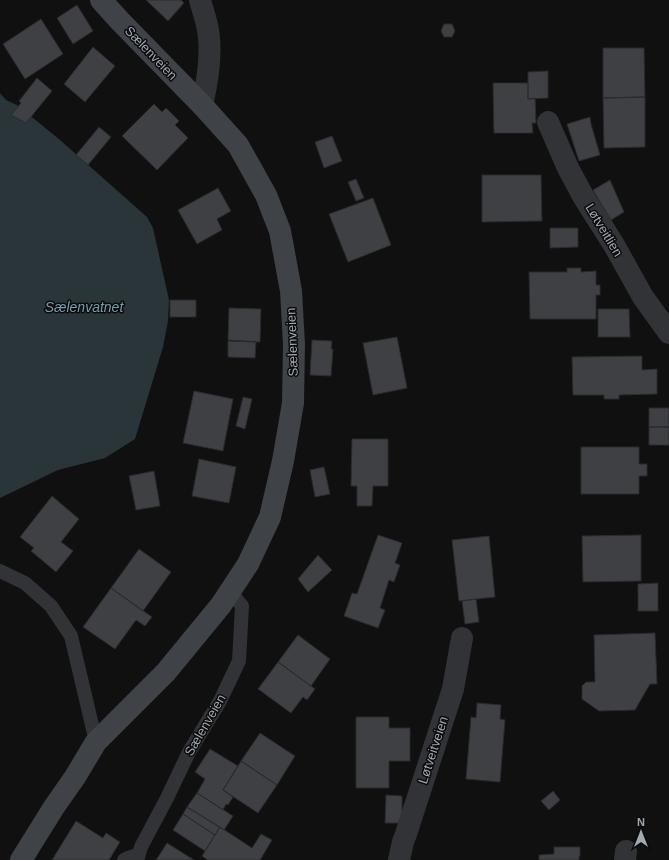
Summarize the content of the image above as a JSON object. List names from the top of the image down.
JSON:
{
  "streets": {
    "street": ["Sælenveien", "Løtveitlien", "Løtveitveien"]
  },
  "water": ["Sælenvatnet"],
  "north": "top"
}
